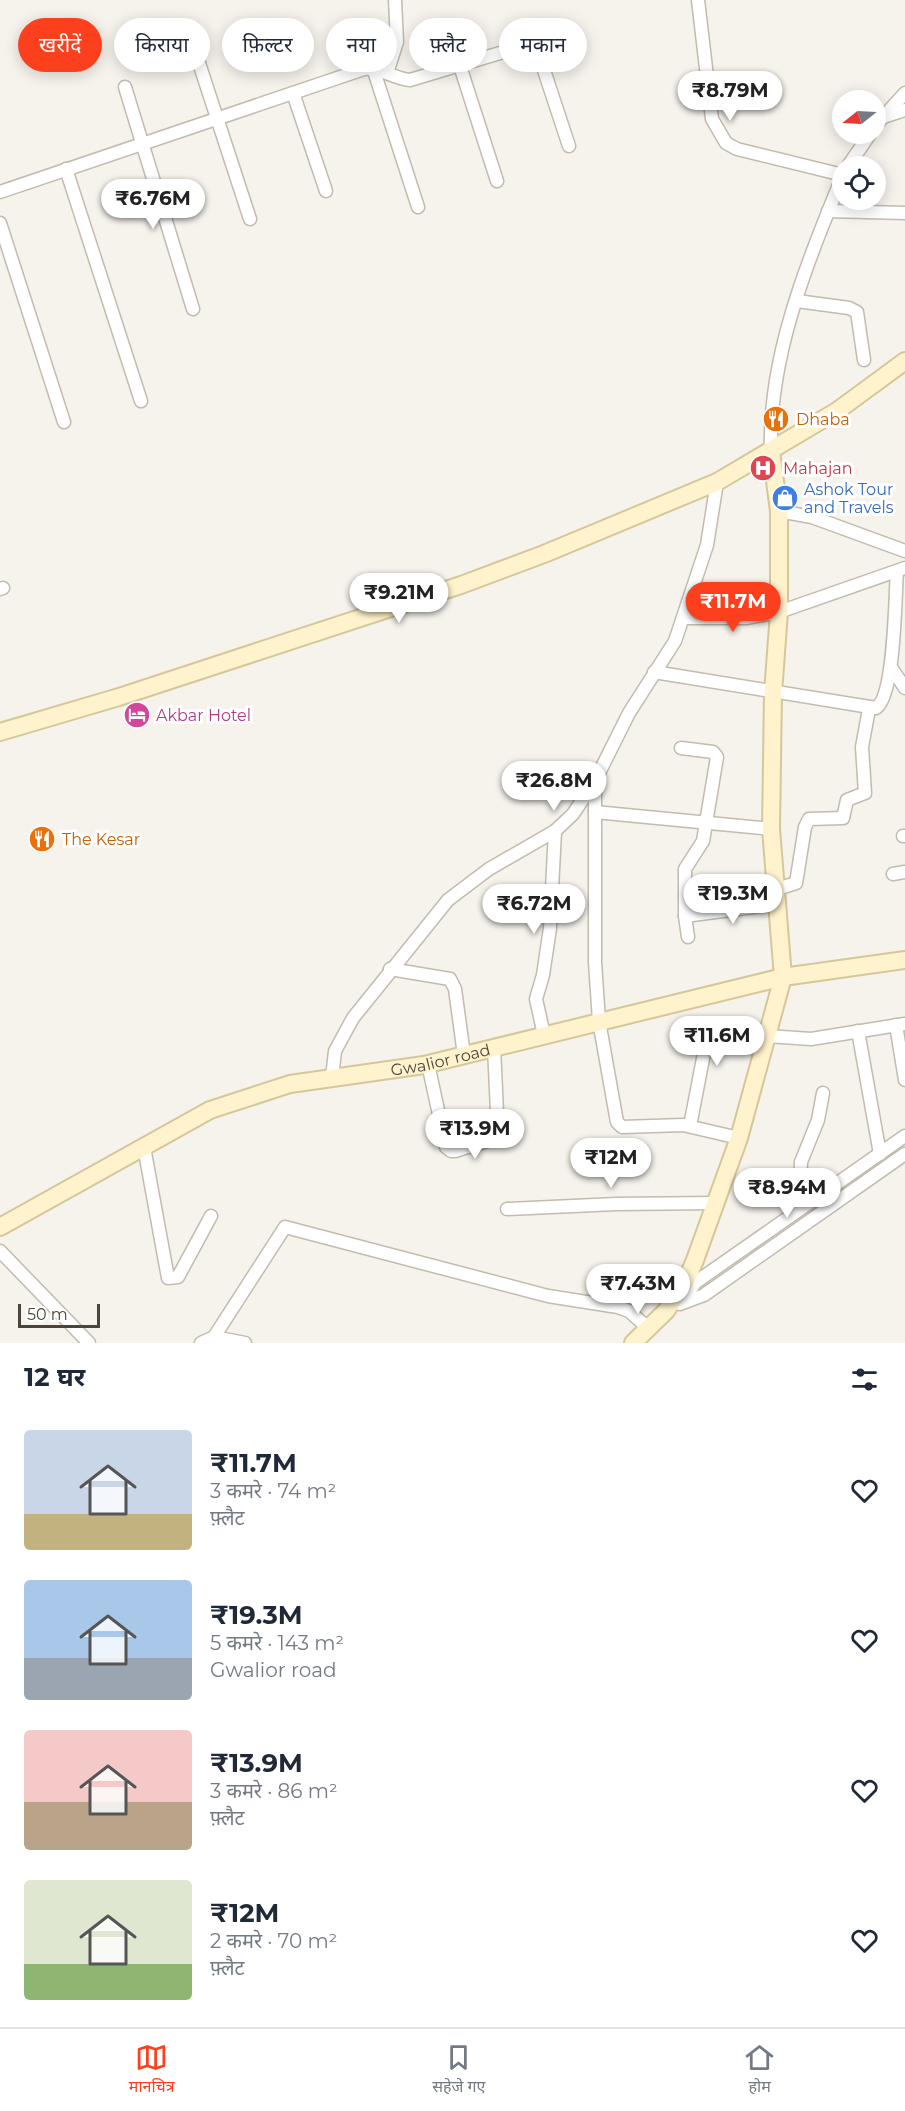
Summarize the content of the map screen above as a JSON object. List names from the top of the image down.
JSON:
{
  "streets": {
    "main road": ["Gwalior road"]
  },
  "places": {
    "restaurant": ["Dhaba", "The Kesar"],
    "hospital": ["Mahajan"],
    "shop": ["Ashok Tour and Travels"],
    "hotel": ["Akbar Hotel"]
  },
  "scale_bar": "50 m",
  "north": "left",
  "page": {
    "chip": [
      "खरीदें",
      "किराया",
      "फ़िल्टर",
      "नया",
      "फ़्लैट",
      "मकान"
    ],
    "price": [
      "₹8.79M",
      "₹6.76M",
      "₹9.21M",
      "₹11.7M",
      "₹26.8M",
      "₹19.3M",
      "₹6.72M",
      "₹11.6M",
      "₹13.9M",
      "₹12M",
      "₹8.94M",
      "₹7.43M"
    ],
    "scale": "50 m",
    "heading": "12 घर",
    "list": [
      {
        "name": "₹11.7M",
        "note": "3 कमरे · 74 m² · फ़्लैट"
      },
      {
        "name": "₹19.3M",
        "note": "5 कमरे · 143 m² · Gwalior road"
      },
      {
        "name": "₹13.9M",
        "note": "3 कमरे · 86 m² · फ़्लैट"
      },
      {
        "name": "₹12M",
        "note": "2 कमरे · 70 m² · फ़्लैट"
      }
    ],
    "tabs": ["मानचित्र", "सहेजे गए", "होम"]
  }
}
